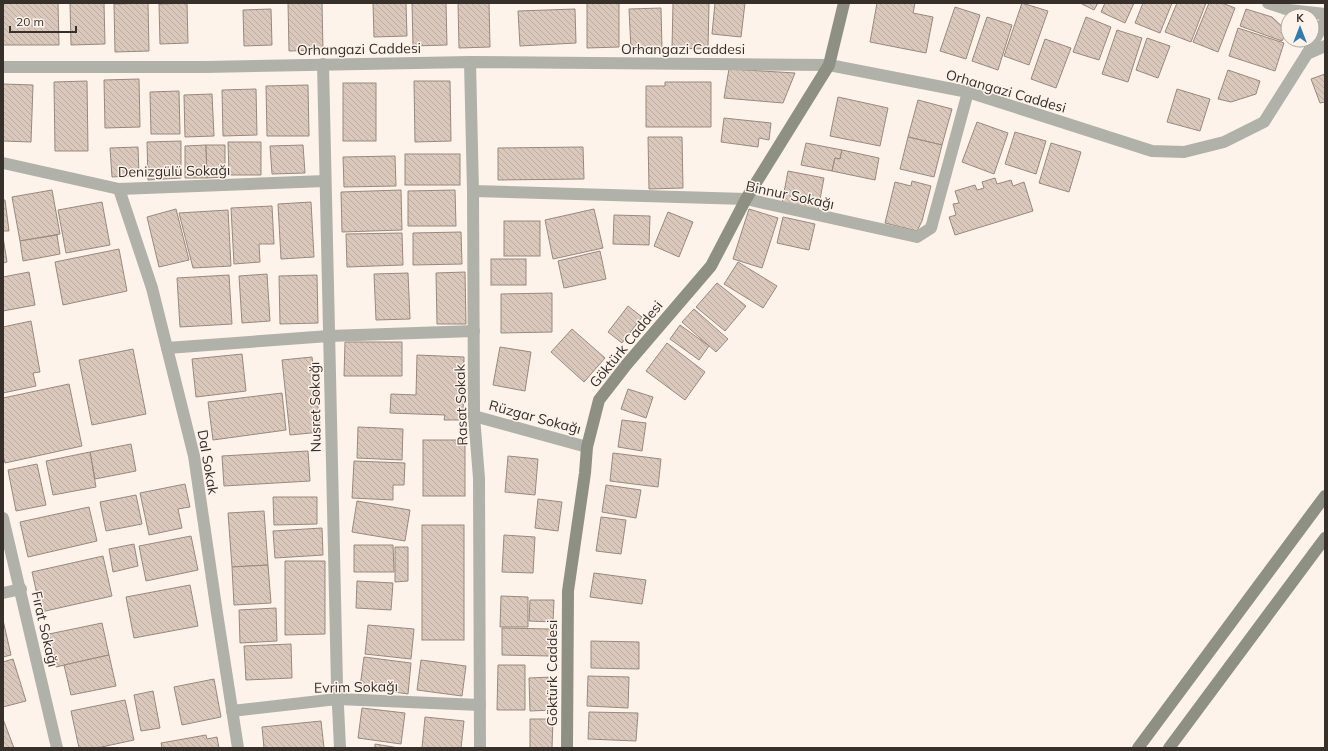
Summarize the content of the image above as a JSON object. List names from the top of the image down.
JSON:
{
  "streets": {
    "street": [
      "Orhangazi Caddesi",
      "Denizgülü Sokağı",
      "Binnur Sokağı",
      "Göktürk Caddesi",
      "Rasat Sokak",
      "Nusret Sokağı",
      "Rüzgar Sokağı",
      "Dal Sokak",
      "Fırat Sokağı",
      "Evrim Sokağı"
    ]
  },
  "crossings": [
    ["Orhangazi Caddesi", "Binnur Sokağı"],
    ["Orhangazi Caddesi", "Göktürk Caddesi"],
    ["Orhangazi Caddesi", "Rasat Sokak"],
    ["Orhangazi Caddesi", "Nusret Sokağı"],
    ["Denizgülü Sokağı", "Nusret Sokağı"],
    ["Denizgülü Sokağı", "Dal Sokak"],
    ["Binnur Sokağı", "Göktürk Caddesi"],
    ["Binnur Sokağı", "Rasat Sokak"],
    ["Göktürk Caddesi", "Rüzgar Sokağı"],
    ["Rasat Sokak", "Rüzgar Sokağı"],
    ["Rasat Sokak", "Evrim Sokağı"],
    ["Nusret Sokağı", "Evrim Sokağı"],
    ["Dal Sokak", "Evrim Sokağı"]
  ],
  "scale_bar": "20 m",
  "north": "top"
}
